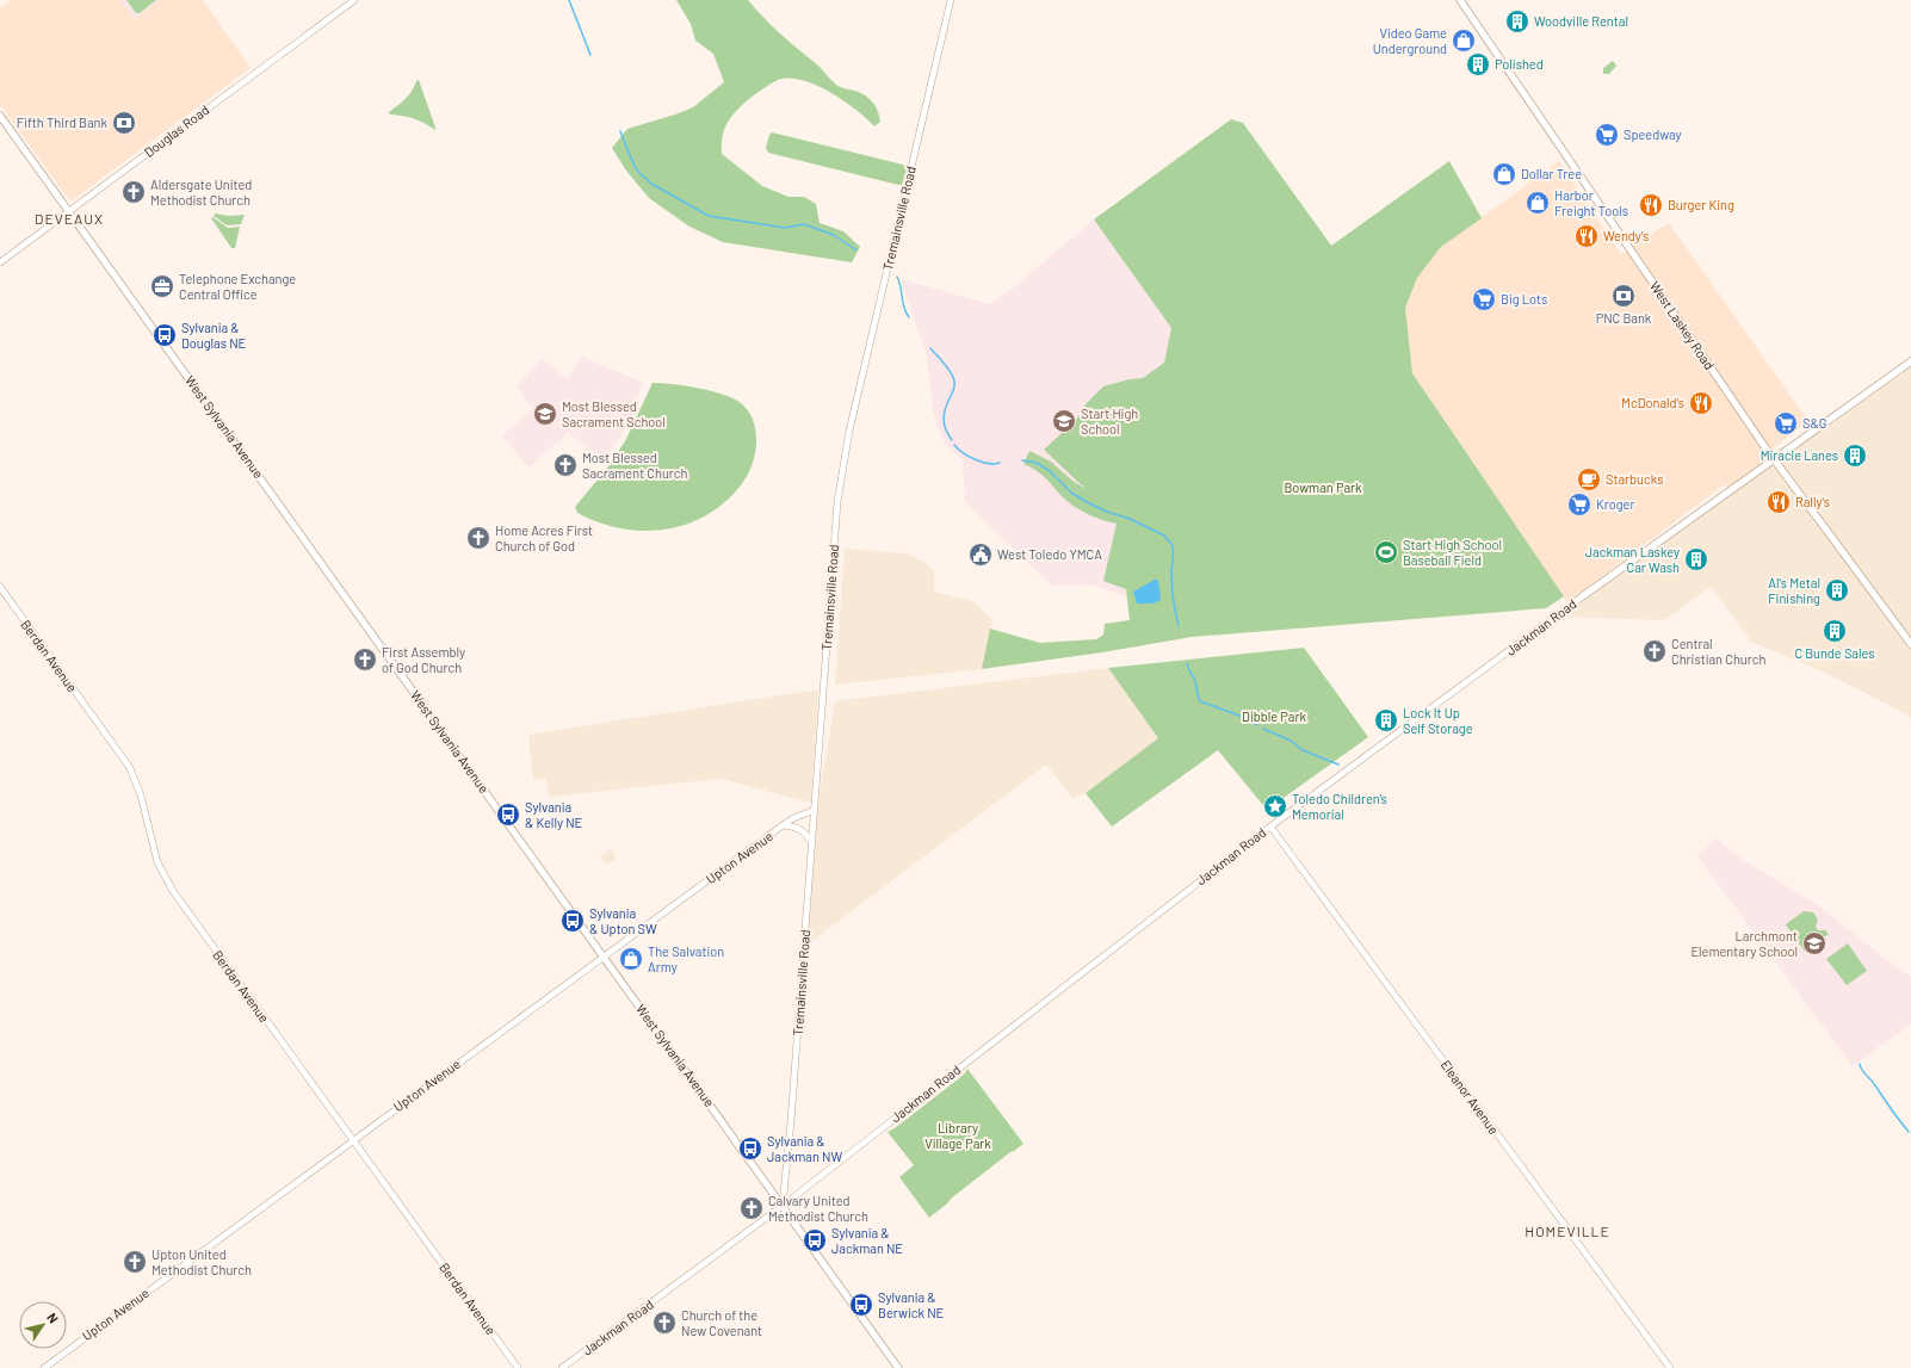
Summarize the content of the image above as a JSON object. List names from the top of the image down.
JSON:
{
  "streets": {
    "main road": ["West Laskey Road", "West Sylvania Avenue", "Jackman Road"],
    "street": [
      "Douglas Road",
      "Tremainsville Road",
      "Berdan Avenue",
      "Upton Avenue",
      "Eleanor Avenue"
    ]
  },
  "crossings": [
    ["Douglas Road", "West Sylvania Avenue"],
    ["Tremainsville Road", "West Sylvania Avenue"],
    ["Tremainsville Road", "Jackman Road"],
    ["Tremainsville Road", "Upton Avenue"],
    ["West Laskey Road", "Jackman Road"],
    ["West Sylvania Avenue", "Jackman Road"],
    ["West Sylvania Avenue", "Upton Avenue"],
    ["Jackman Road", "Eleanor Avenue"],
    ["Berdan Avenue", "Upton Avenue"]
  ],
  "districts": ["DEVEAUX", "HOMEVILLE"],
  "parks": ["Bowman Park", "Dibble Park", "Library Village Park"],
  "places": {
    "building": [
      "Woodville Rental",
      "Polished",
      "Miracle Lanes",
      "Jackman Laskey Car Wash",
      "Al's Metal Finishing",
      "C Bunde Sales",
      "Lock It Up Self Storage"
    ],
    "shop": [
      "Video Game Underground",
      "Dollar Tree",
      "Harbor Freight Tools",
      "The Salvation Army"
    ],
    "bank": ["Fifth Third Bank", "PNC Bank"],
    "supermarket": [
      "Speedway",
      "Big Lots",
      "S&G",
      "Kroger"
    ],
    "church": [
      "Aldersgate United Methodist Church",
      "Most Blessed Sacrament Church",
      "Home Acres First Church of God",
      "Central Christian Church",
      "First Assembly of God Church",
      "Calvary United Methodist Church",
      "Upton United Methodist Church",
      "Church of the New Covenant"
    ],
    "restaurant": [
      "Burger King",
      "Wendy's",
      "McDonald's",
      "Rally's"
    ],
    "office": ["Telephone Exchange Central Office"],
    "bus stop": [
      "Sylvania & Douglas NE",
      "Sylvania & Kelly NE",
      "Sylvania & Upton SW",
      "Sylvania & Jackman NW",
      "Sylvania & Jackman NE",
      "Sylvania & Berwick NE"
    ],
    "school or university": ["Most Blessed Sacrament School", "Start High School", "Larchmont Elementary School"],
    "cafe": ["Starbucks"],
    "sports": ["Start High School Baseball Field"],
    "public building": ["West Toledo YMCA"],
    "place": ["Toledo Children's Memorial"]
  },
  "north": "top right"
}
